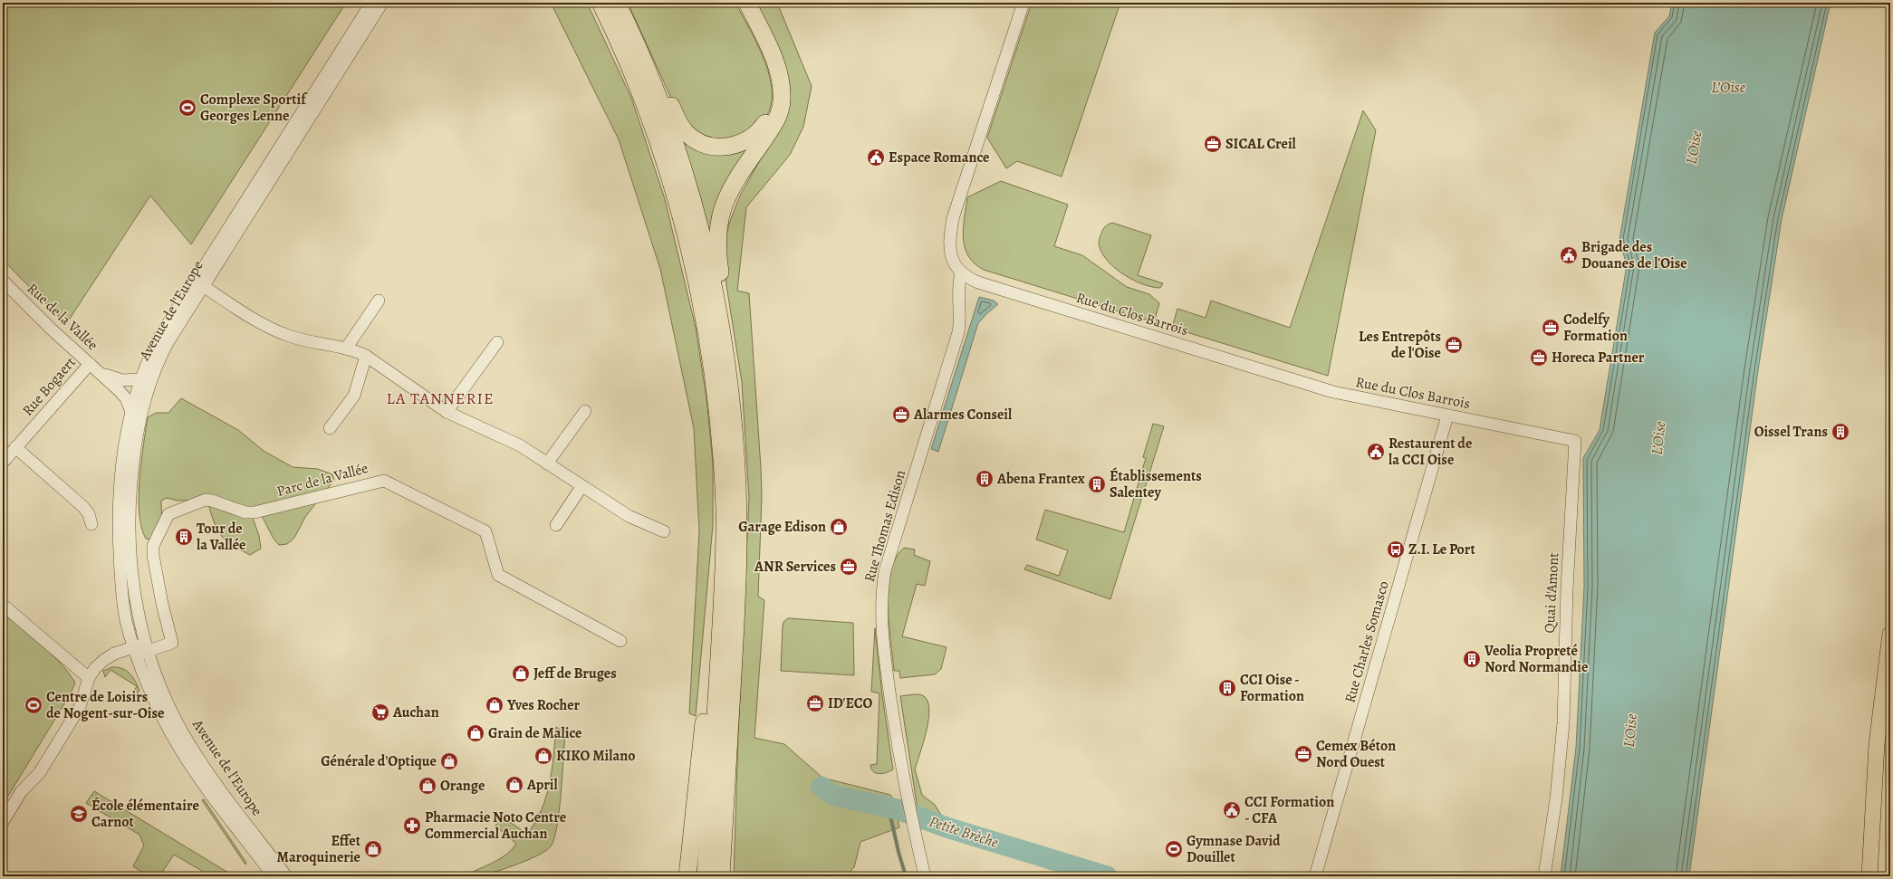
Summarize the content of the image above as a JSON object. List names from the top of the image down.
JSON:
{
  "streets": {
    "street": [
      "Avenue de l'Europe",
      "Rue du Clos Barrois",
      "Rue de la Vallée",
      "Rue Bogaert",
      "Parc de la Vallée",
      "Rue Thomas Edison",
      "Quai d'Amont",
      "Rue Charles Somasco"
    ]
  },
  "crossings": [
    ["Avenue de l'Europe", "Rue de la Vallée"],
    ["Avenue de l'Europe", "Parc de la Vallée"],
    ["Rue du Clos Barrois", "Rue Thomas Edison"],
    ["Rue du Clos Barrois", "Quai d'Amont"],
    ["Rue du Clos Barrois", "Rue Charles Somasco"],
    ["Rue de la Vallée", "Rue Bogaert"]
  ],
  "districts": ["LA TANNERIE"],
  "water": ["L’Oise", "L'Oise", "Petite Brèche"],
  "places": {
    "sports": ["Complexe Sportif Georges Lenne", "Centre de Loisirs de Nogent-sur-Oise", "Gymnase David Douillet"],
    "office": [
      "SICAL Creil",
      "Codelfy Formation",
      "Les Entrepôts de l'Oise",
      "Horeca Partner",
      "Alarmes Conseil",
      "ANR Services",
      "ID'ECO",
      "Cemex Béton Nord Ouest"
    ],
    "public building": [
      "Espace Romance",
      "Brigade des Douanes de l'Oise",
      "Restaurent de la CCI Oise",
      "CCI Formation - CFA"
    ],
    "building": [
      "Oissel Trans",
      "Abena Frantex",
      "Établissements Salentey",
      "Tour de la Vallée",
      "Veolia Propreté Nord Normandie",
      "CCI Oise - Formation"
    ],
    "shop": [
      "Garage Edison",
      "Jeff de Bruges",
      "Yves Rocher",
      "Grain de Malice",
      "KIKO Milano",
      "Générale d'Optique",
      "April",
      "Orange",
      "Effet Maroquinerie"
    ],
    "bus stop": ["Z.I. Le Port"],
    "supermarket": ["Auchan"],
    "school or university": ["École élémentaire Carnot"],
    "pharmacy": ["Pharmacie Noto Centre Commercial Auchan"]
  }
}
